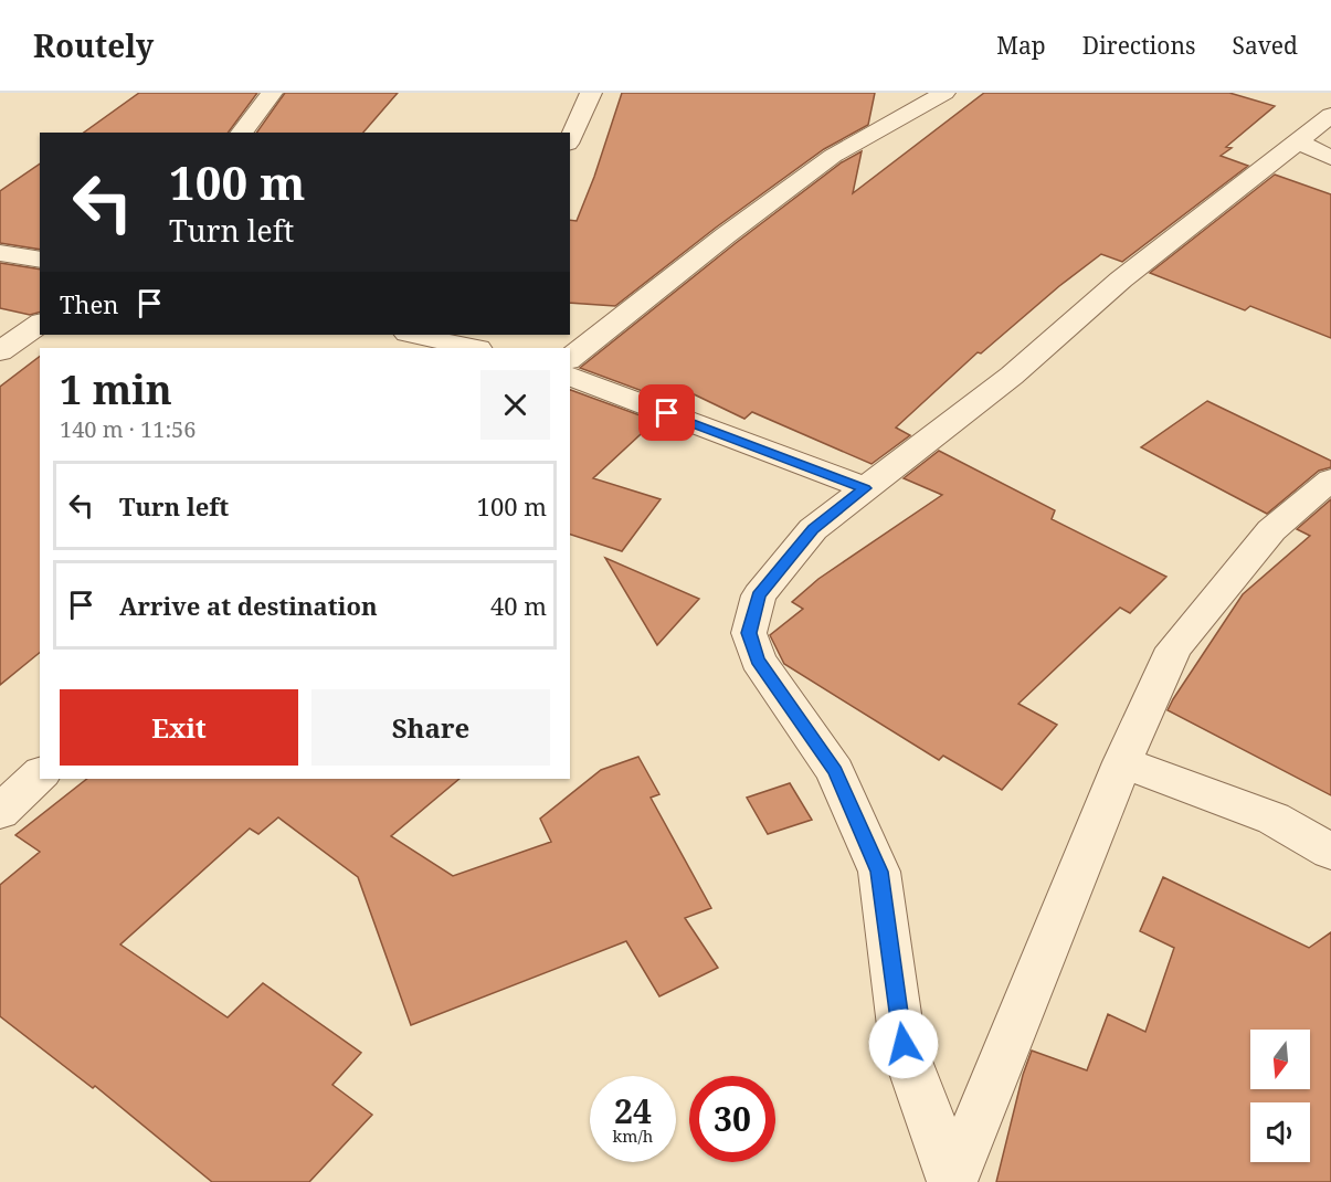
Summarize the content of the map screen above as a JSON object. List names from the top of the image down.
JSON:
{
  "north": "bottom",
  "page": {
    "header": "Routely",
    "nav": ["Map", "Directions", "Saved"],
    "turn": ["100 m", "Turn left"],
    "then": "Then",
    "heading": ["1 min", "140 m · 11:56"],
    "list": [
      {
        "name": "Turn left",
        "value": "100 m"
      },
      {
        "name": "Arrive at destination",
        "value": "40 m"
      }
    ],
    "buttons": ["Exit", "Share"],
    "speed": "24 km/h",
    "limit": "30"
  }
}
